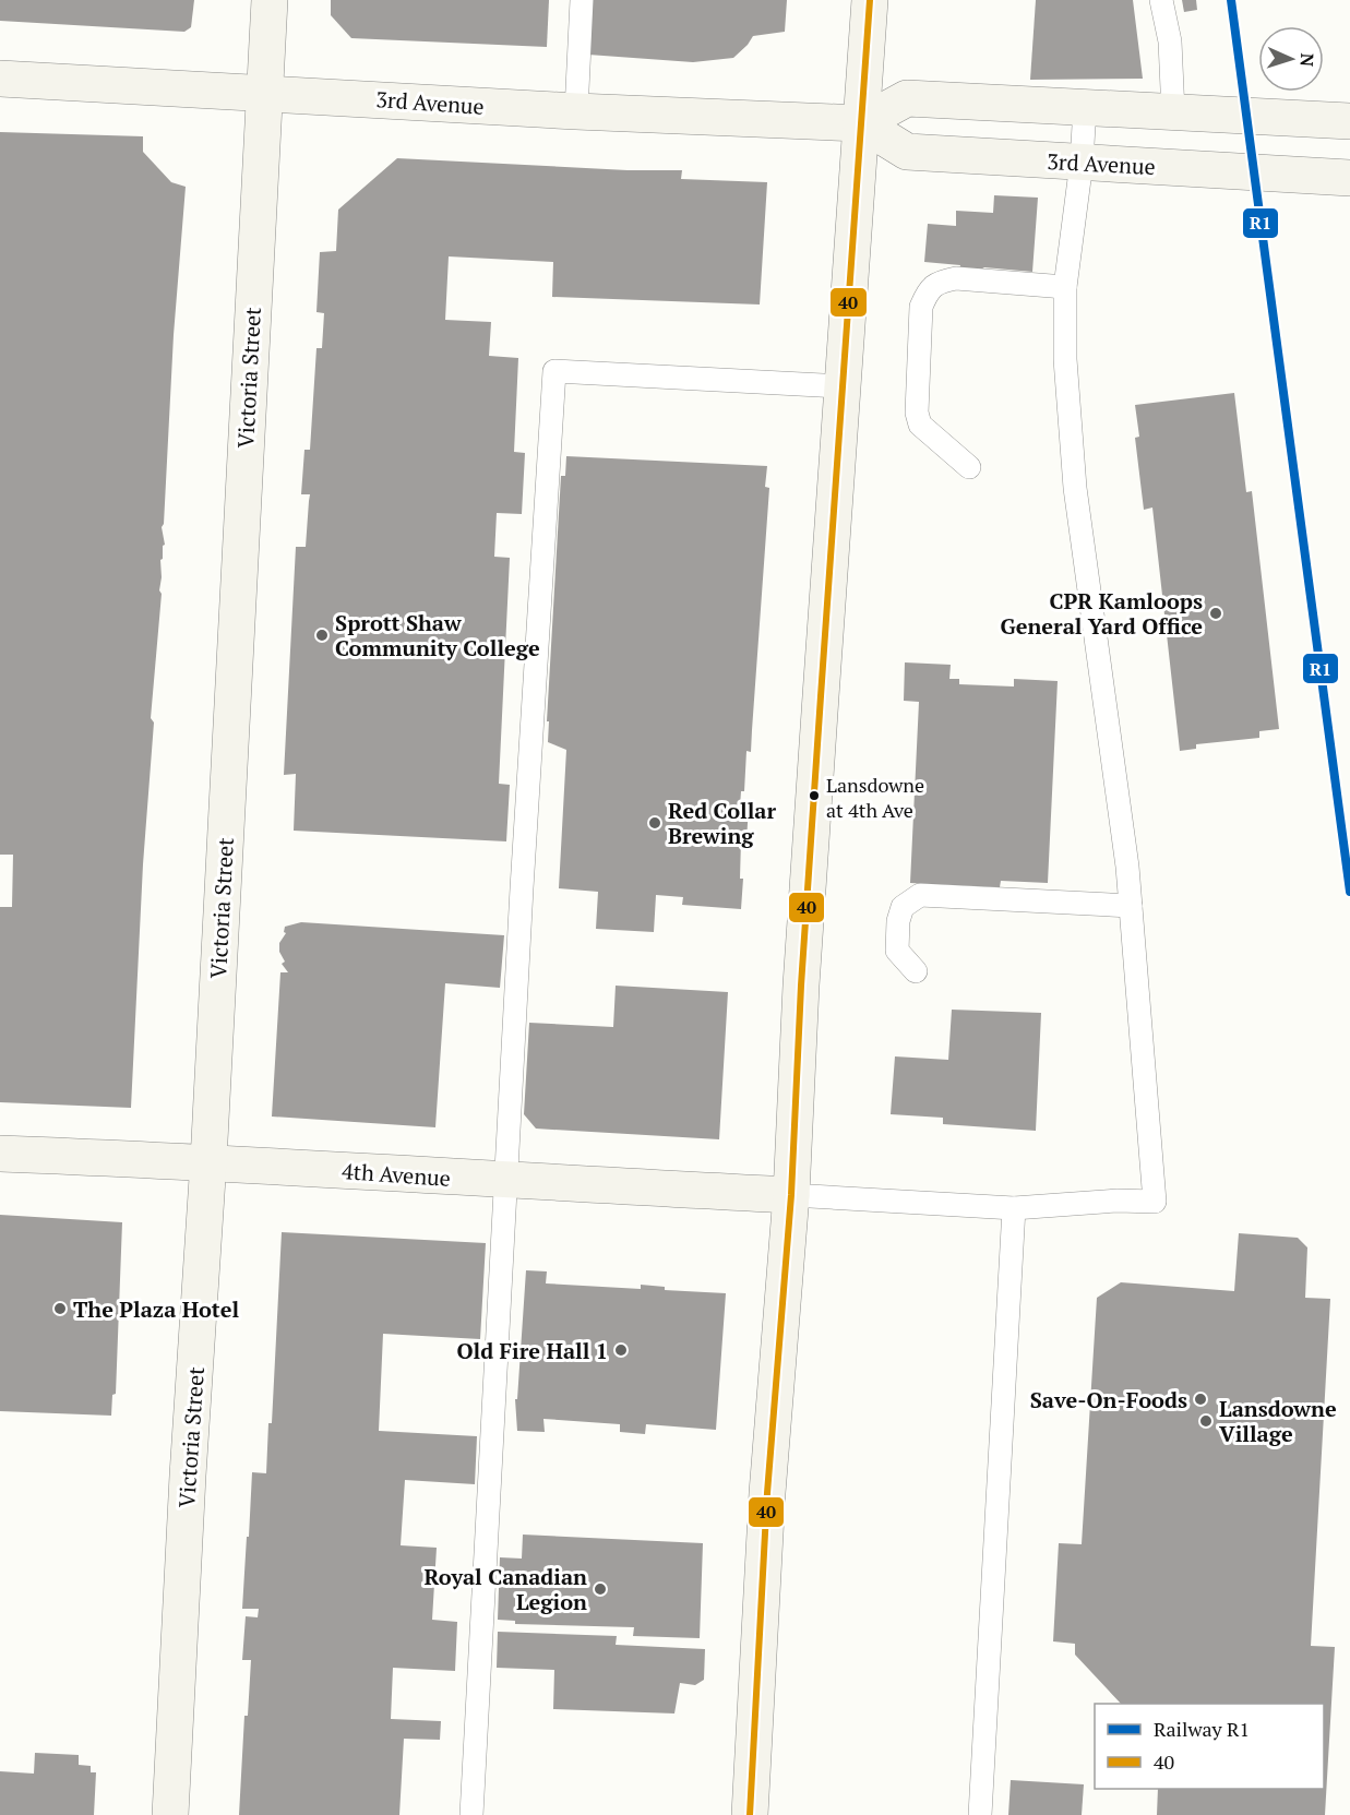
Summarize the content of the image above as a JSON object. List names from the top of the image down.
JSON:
{
  "streets": {
    "street": ["3rd Avenue", "Victoria Street", "4th Avenue"]
  },
  "crossings": [
    ["3rd Avenue", "Victoria Street"],
    ["Victoria Street", "4th Avenue"]
  ],
  "places": [
    "CPR Kamloops General Yard Office",
    "Sprott Shaw Community College",
    "Lansdowne at 4th Ave",
    "Red Collar Brewing",
    "The Plaza Hotel",
    "Old Fire Hall 1",
    "Save-On-Foods",
    "Lansdowne Village",
    "Royal Canadian Legion"
  ],
  "lines": ["rail line R1", "transit line 40"],
  "legend": ["Railway R1", "40"],
  "north": "right"
}
